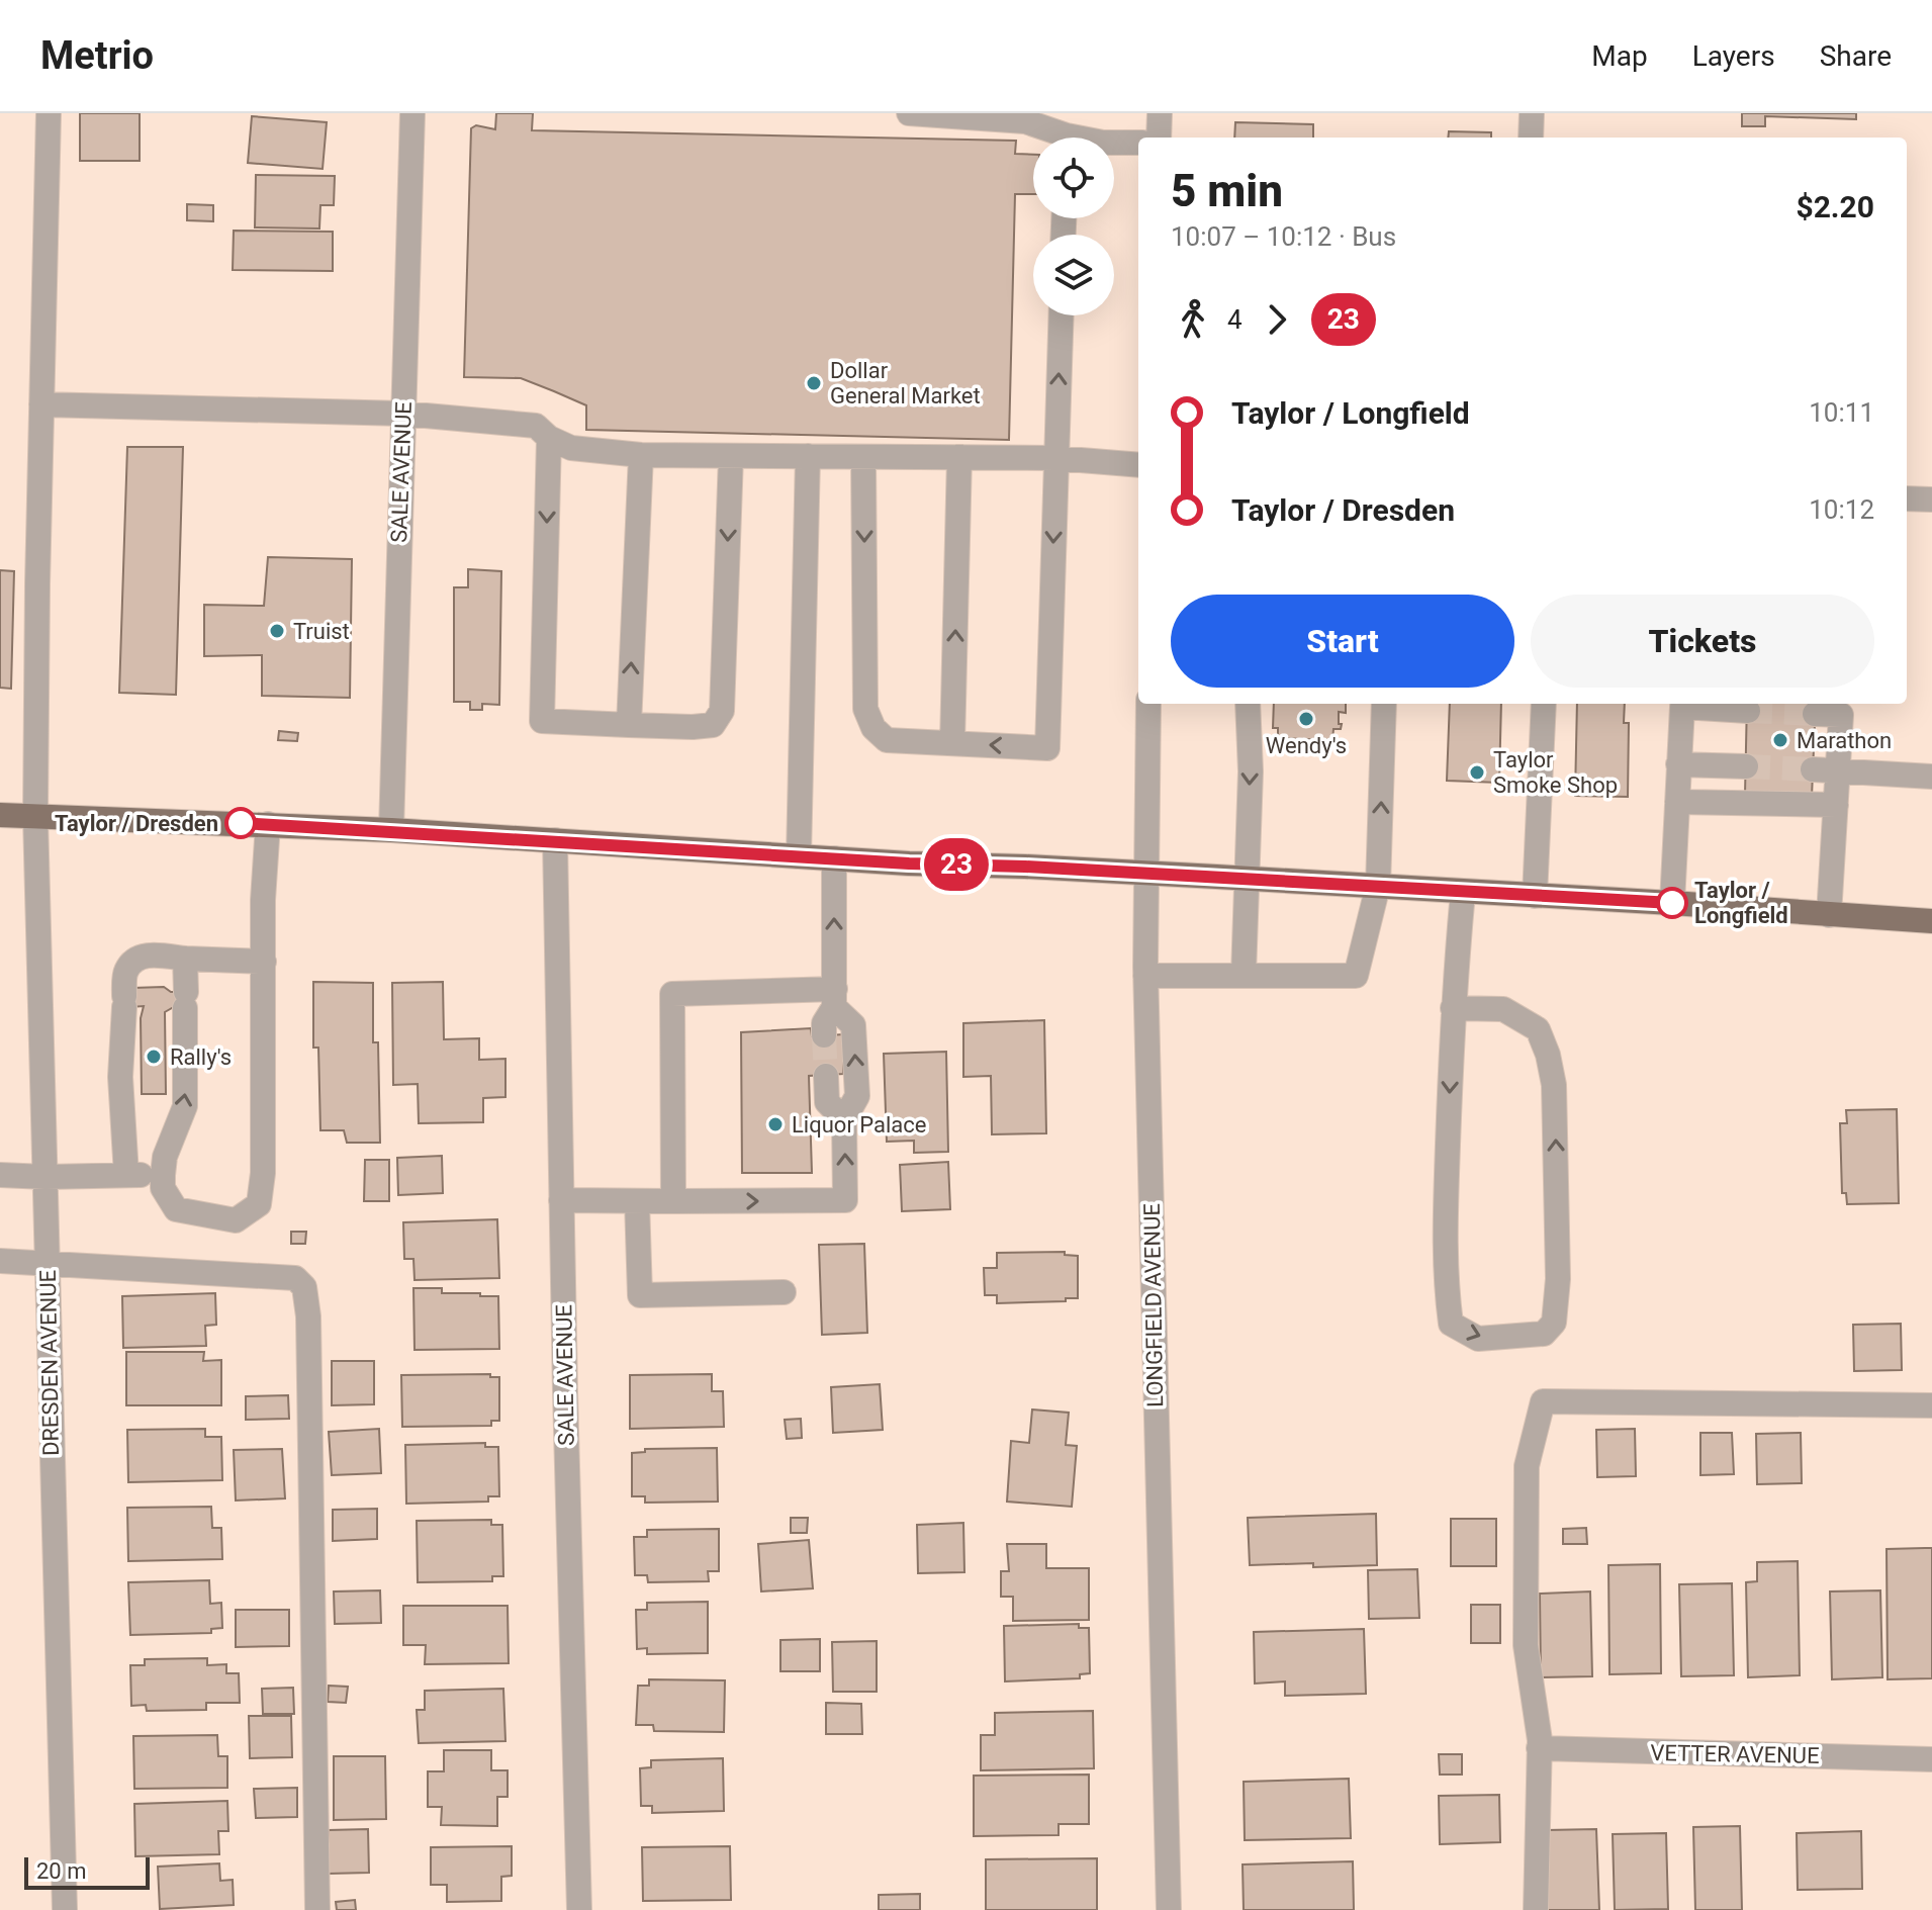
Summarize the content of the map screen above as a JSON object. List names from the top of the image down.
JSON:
{
  "streets": {
    "street": [
      "SALE AVENUE",
      "LONGFIELD AVENUE",
      "DRESDEN AVENUE",
      "VETTER AVENUE"
    ]
  },
  "places": [
    "Dollar General Market",
    "Truist",
    "Wendy's",
    "Marathon",
    "Taylor Smoke Shop",
    "Taylor / Dresden",
    "Taylor / Longfield",
    "Rally's",
    "Liquor Palace"
  ],
  "lines": ["bus line 23"],
  "scale_bar": "20 m",
  "page": {
    "header": "Metrio",
    "nav": ["Map", "Layers", "Share"],
    "on_map": "23",
    "heading": ["5 min", "10:07 – 10:12 · Bus", "$2.20"],
    "legs": ["4", "23"],
    "list": [
      {
        "name": "Taylor / Longfield",
        "value": "10:11"
      },
      {
        "name": "Taylor / Dresden",
        "value": "10:12"
      }
    ],
    "buttons": ["Start", "Tickets"],
    "scale": "20 m"
  }
}
